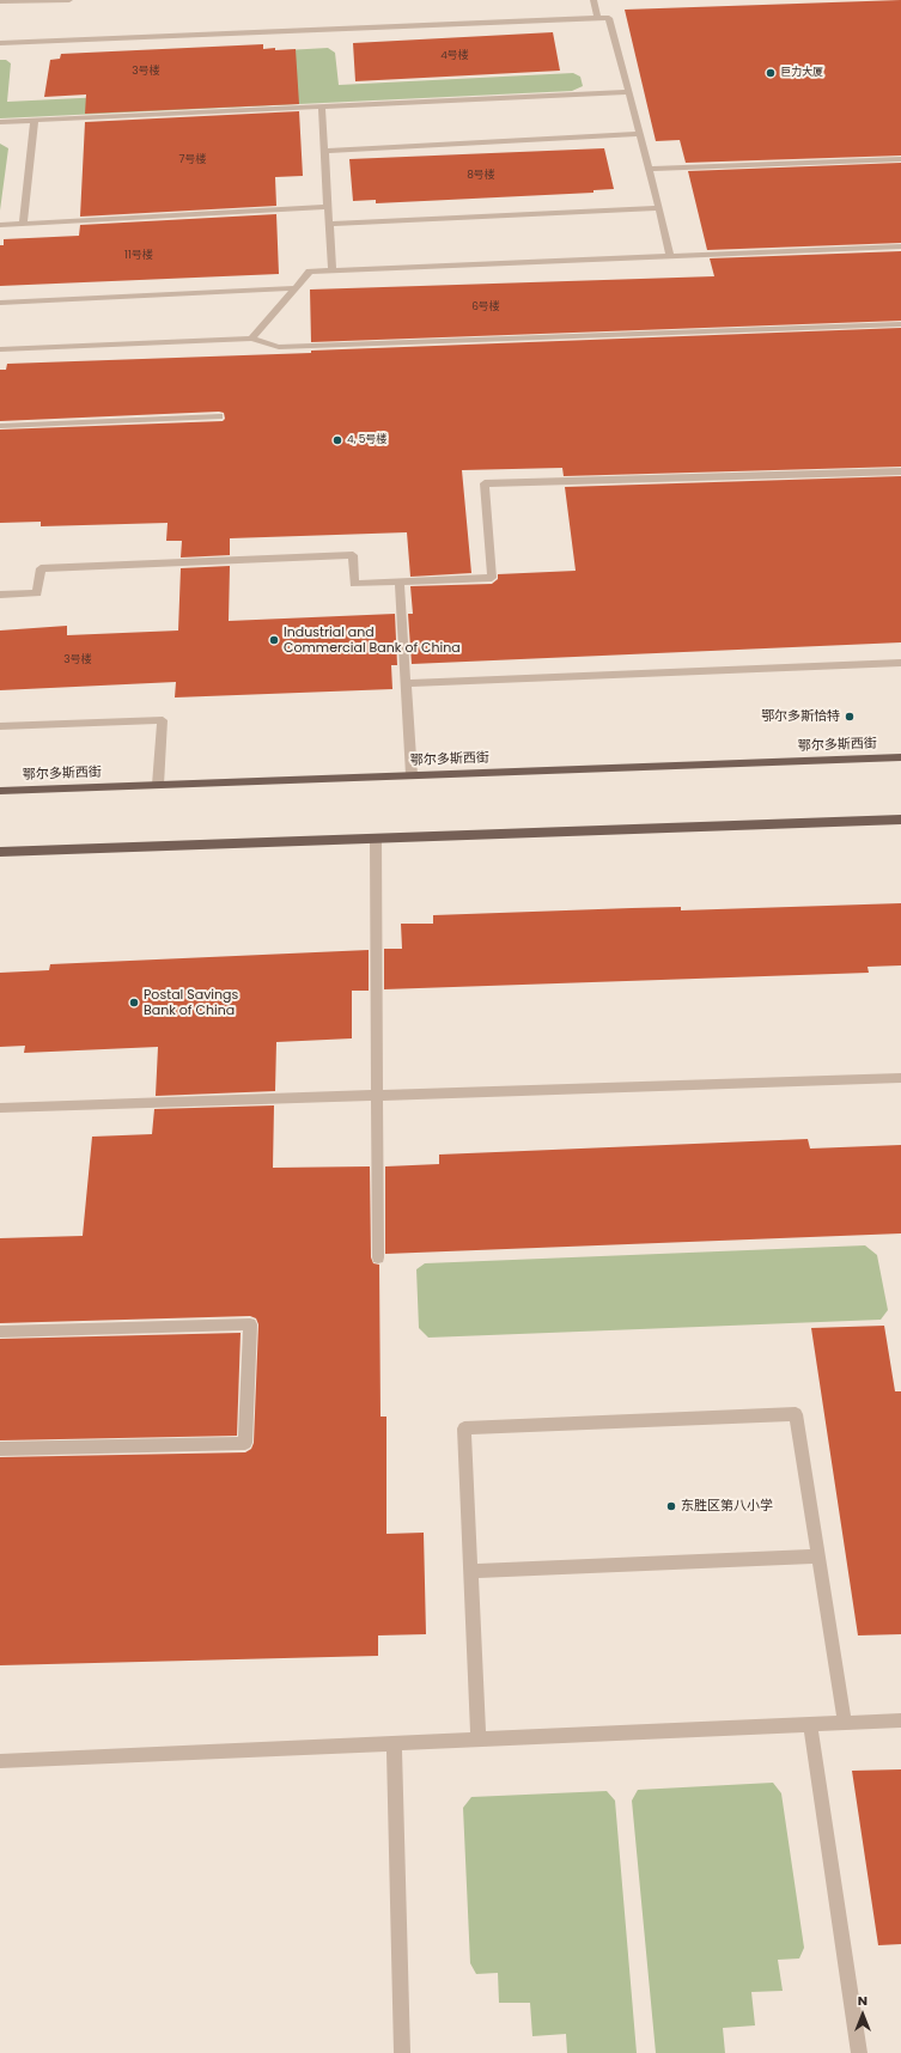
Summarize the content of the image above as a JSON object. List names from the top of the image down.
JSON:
{
  "streets": {
    "main road": ["鄂尔多斯西街"]
  },
  "places": [
    "巨力大厦",
    "4, 5号楼",
    "Industrial and Commercial Bank of China",
    "鄂尔多斯恰特",
    "Postal Savings Bank of China",
    "东胜区第八小学"
  ],
  "house_numbers": [
    "4号楼",
    "3号楼",
    "7号楼",
    "8号楼",
    "11号楼",
    "6号楼",
    "3号楼"
  ],
  "north": "top"
}
